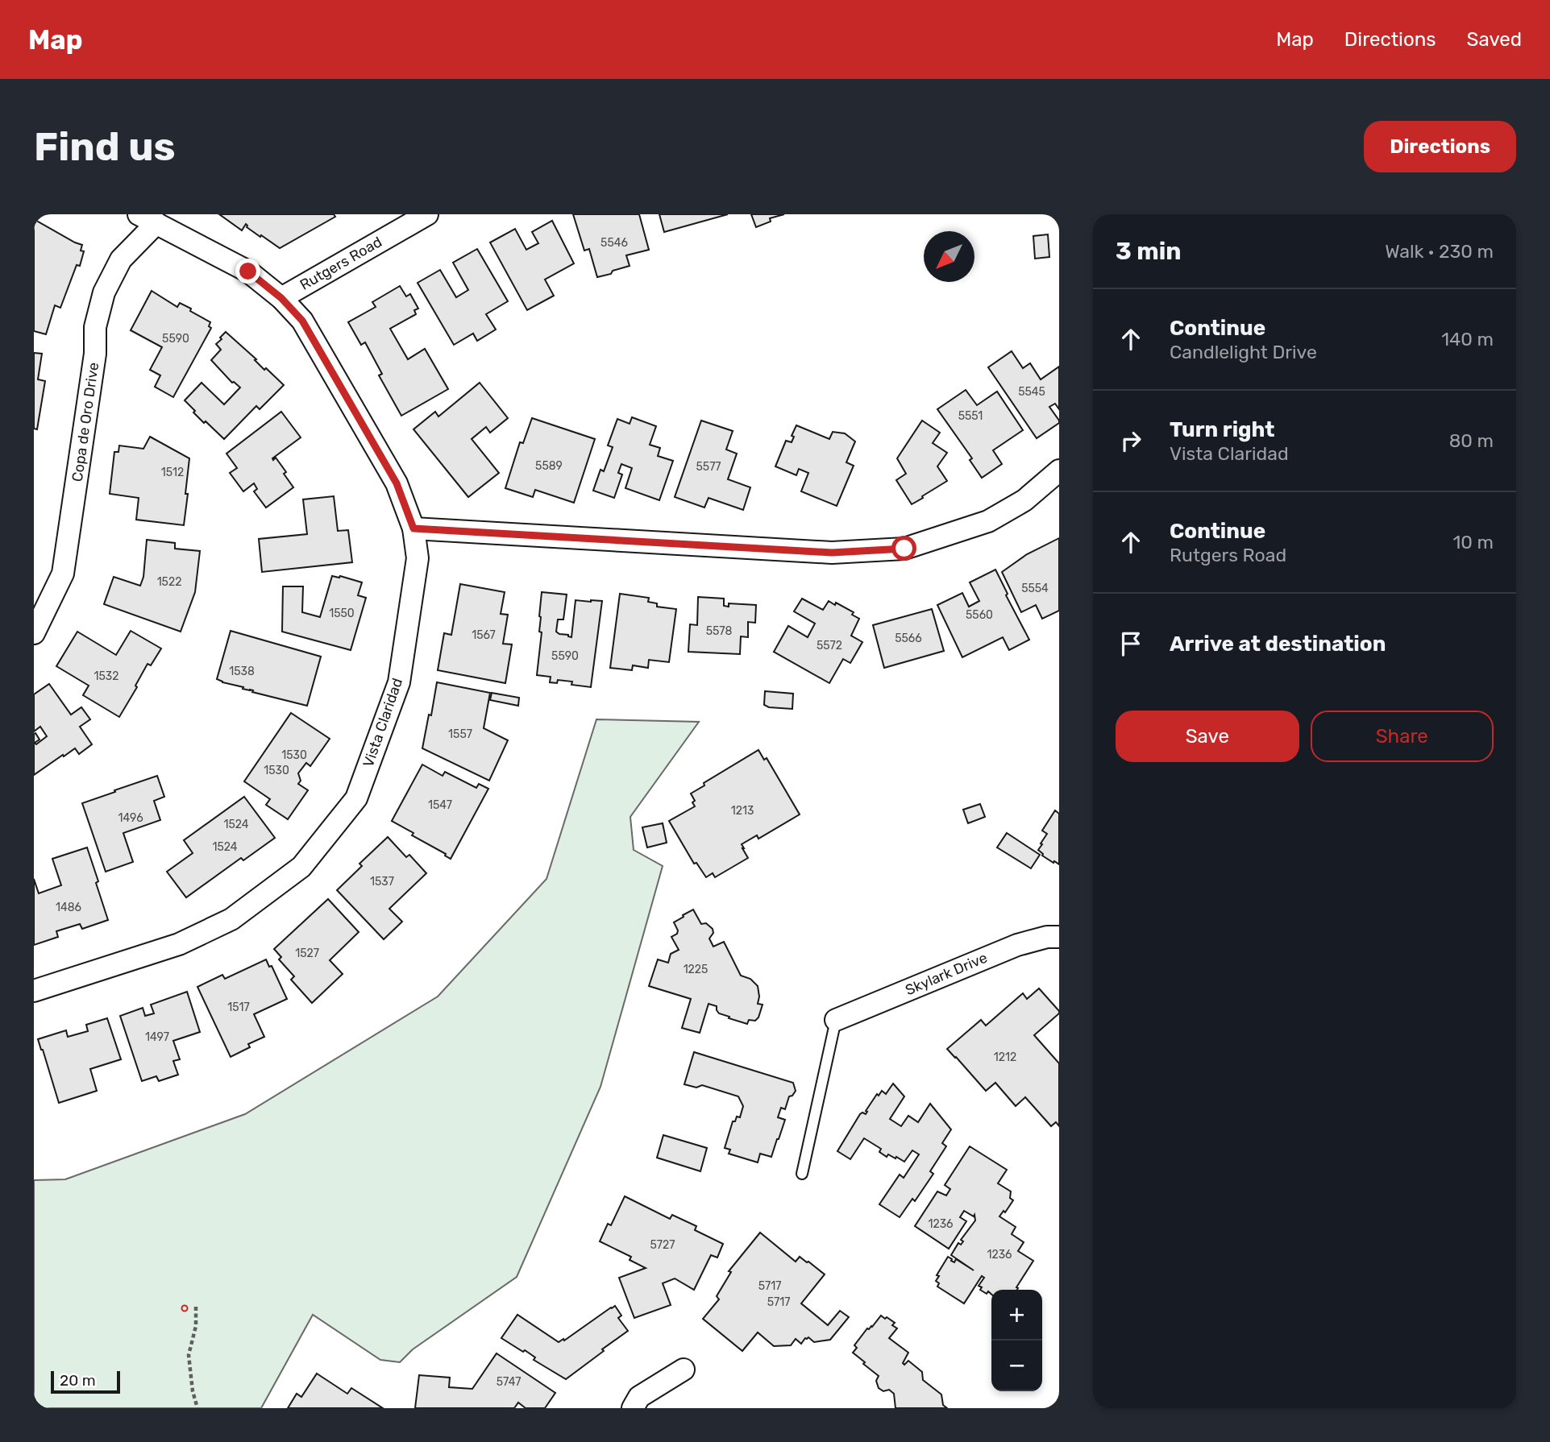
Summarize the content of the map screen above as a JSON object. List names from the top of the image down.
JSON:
{
  "streets": {
    "street": [
      "Rutgers Road",
      "Copa de Oro Drive",
      "Vista Claridad",
      "Skylark Drive"
    ]
  },
  "crossings": [
    ["Rutgers Road", "Vista Claridad"]
  ],
  "house_numbers": [
    "5546",
    "5590",
    "5545",
    "5551",
    "5589",
    "5577",
    "1512",
    "1522",
    "5554",
    "1550",
    "5560",
    "5578",
    "1567",
    "5566",
    "5572",
    "5590",
    "1538",
    "1532",
    "1557",
    "1530",
    "1530",
    "1547",
    "1213",
    "1496",
    "1524",
    "1524",
    "1537",
    "1486",
    "1527",
    "1225",
    "1517",
    "1497",
    "1212",
    "1236",
    "5727",
    "1236",
    "5717",
    "5717",
    "5747"
  ],
  "scale_bar": "20 m",
  "north": "bottom left",
  "page": {
    "header": "Map",
    "nav": ["Map", "Directions", "Saved"],
    "buttons": [
      "Directions",
      ["Save", "Share"]
    ],
    "title": "Find us",
    "heading": ["3 min", "Walk · 230 m"],
    "list": [
      ["Continue", "Candlelight Drive", "140 m"],
      ["Turn right", "Vista Claridad", "80 m"],
      ["Continue", "Rutgers Road", "10 m"],
      "Arrive at destination"
    ],
    "map_buttons": ["+", "−"],
    "scale": "20 m"
  }
}
